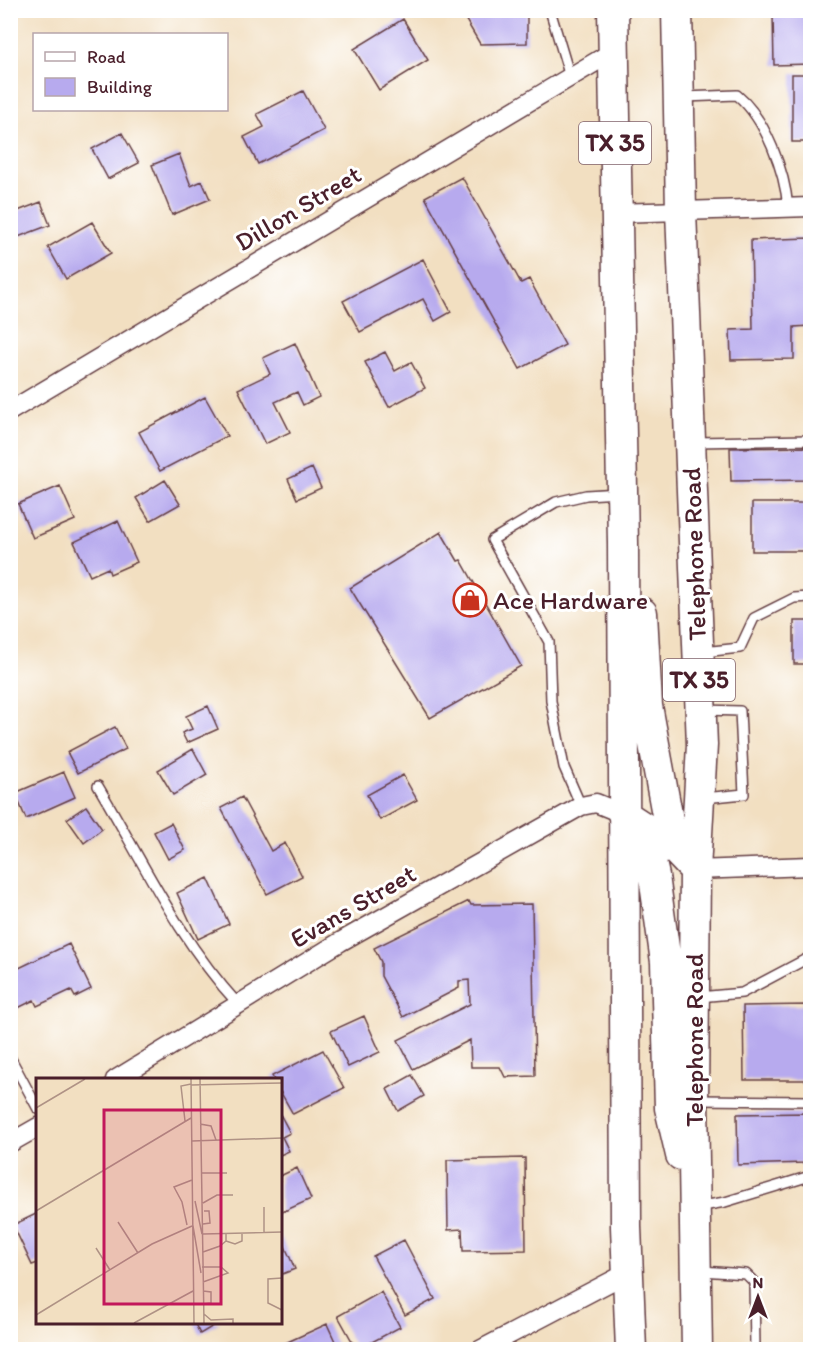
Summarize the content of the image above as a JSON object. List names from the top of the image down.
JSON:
{
  "streets": {
    "main road": ["TX 35", "Telephone Road"],
    "street": ["Dillon Street", "Evans Street"]
  },
  "crossings": [
    ["TX 35", "Dillon Street"]
  ],
  "places": {
    "shop": ["Ace Hardware"]
  },
  "legend": ["Road", "Building"],
  "north": "top"
}
